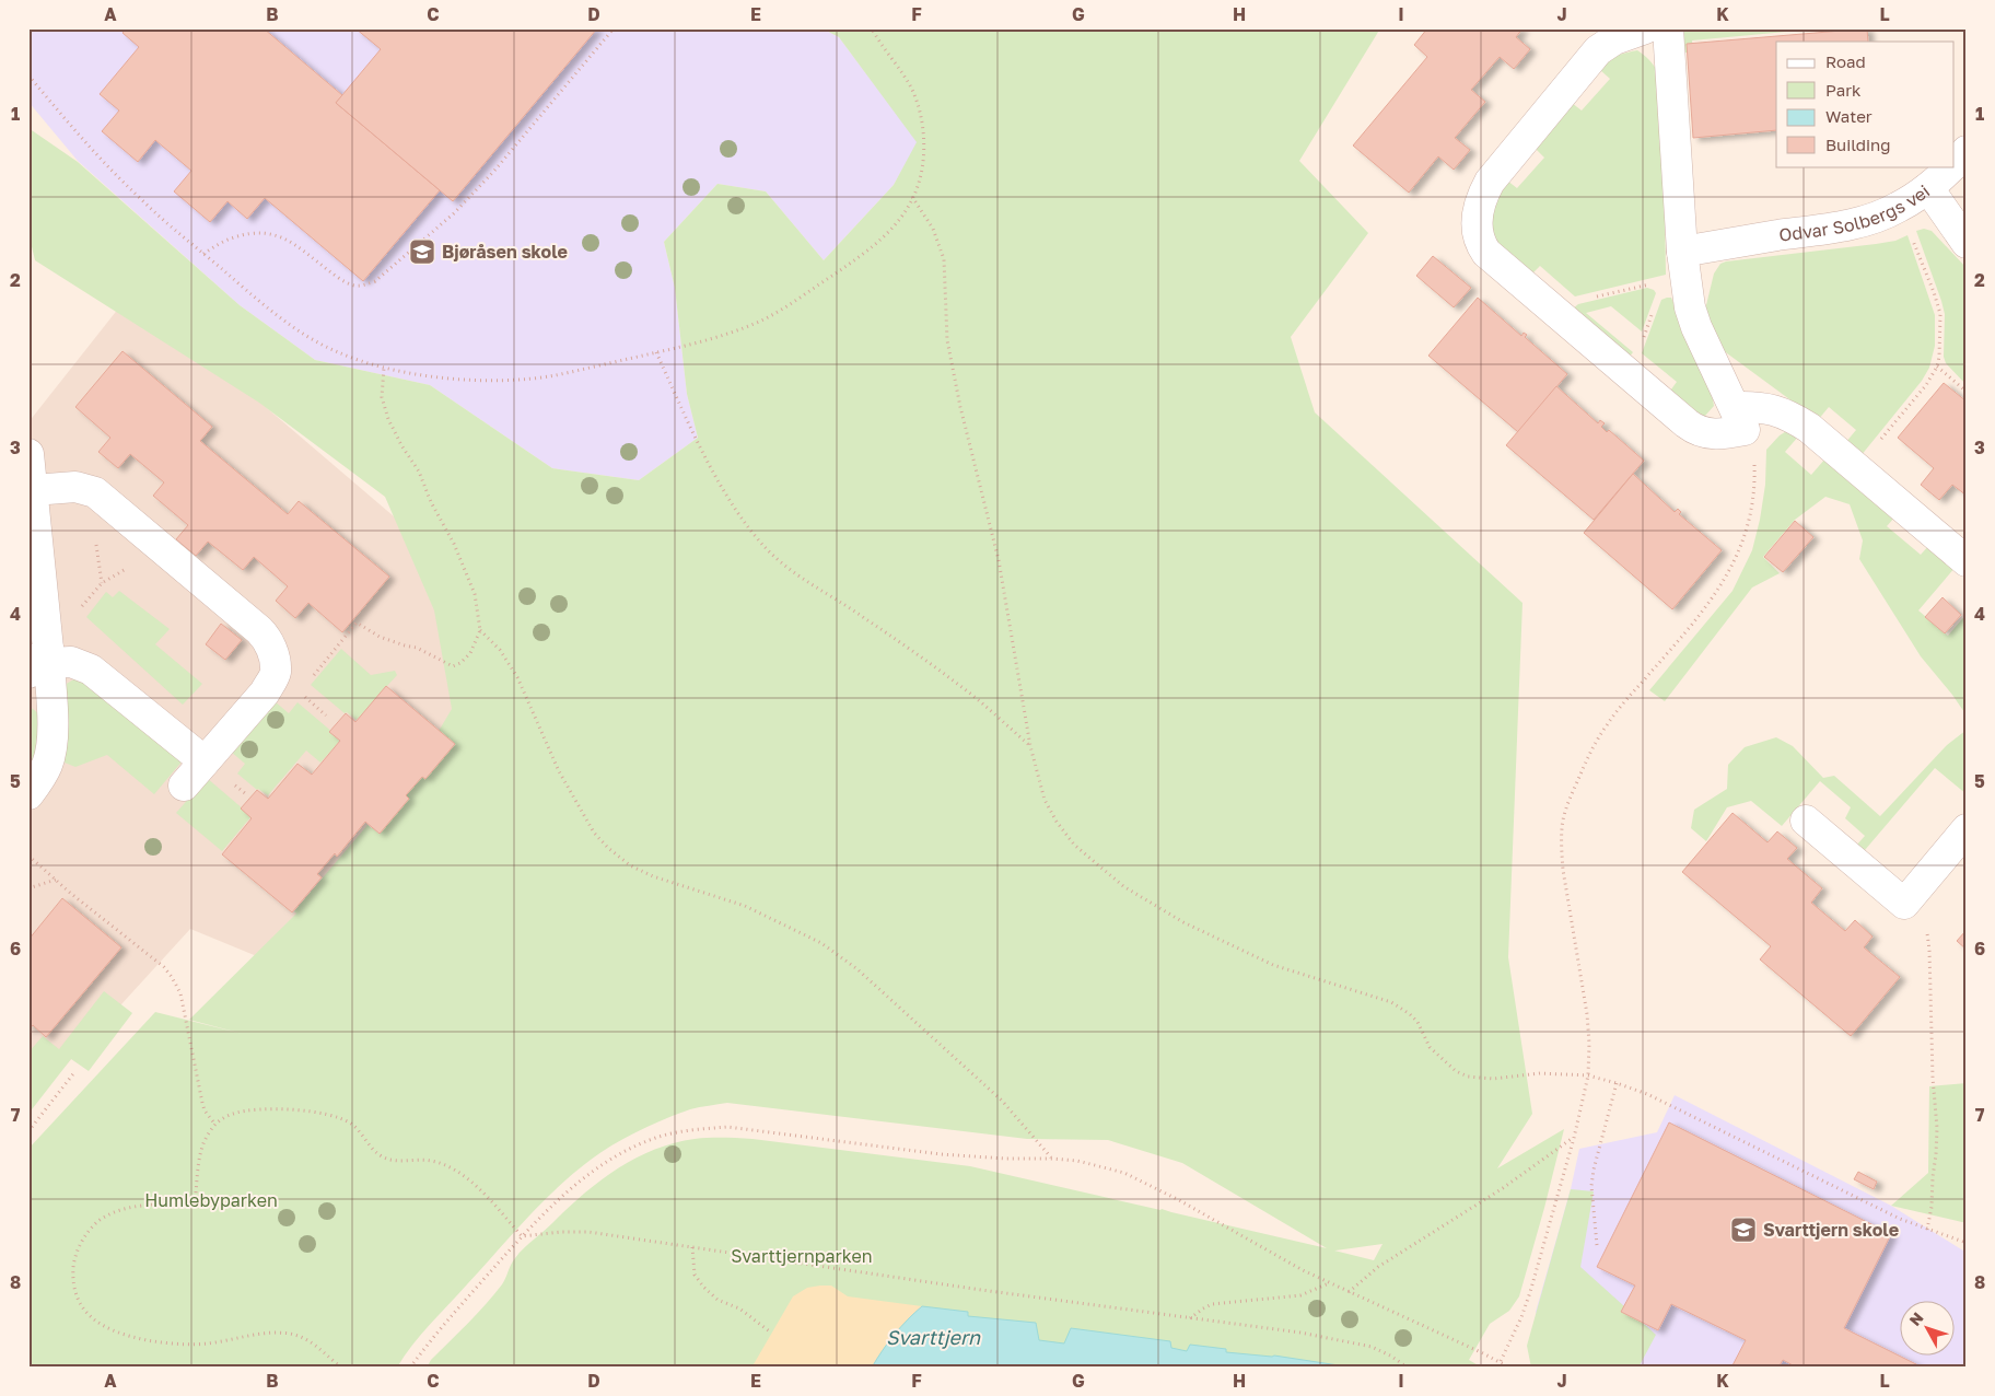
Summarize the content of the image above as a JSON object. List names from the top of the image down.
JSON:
{
  "streets": {
    "street": ["Odvar Solbergs vei"]
  },
  "water": ["Svarttjern"],
  "parks": ["Humlebyparken", "Svarttjernparken"],
  "places": {
    "school or university": ["Bjøråsen skole", "Svarttjern skole"]
  },
  "legend": [
    "Road",
    "Park",
    "Water",
    "Building"
  ],
  "north": "top left",
  "grid": {
    "columns": [
      "A",
      "B",
      "C",
      "D",
      "E",
      "F",
      "G",
      "H",
      "I",
      "J",
      "K",
      "L"
    ],
    "rows": [
      "1",
      "2",
      "3",
      "4",
      "5",
      "6",
      "7",
      "8"
    ]
  }
}
